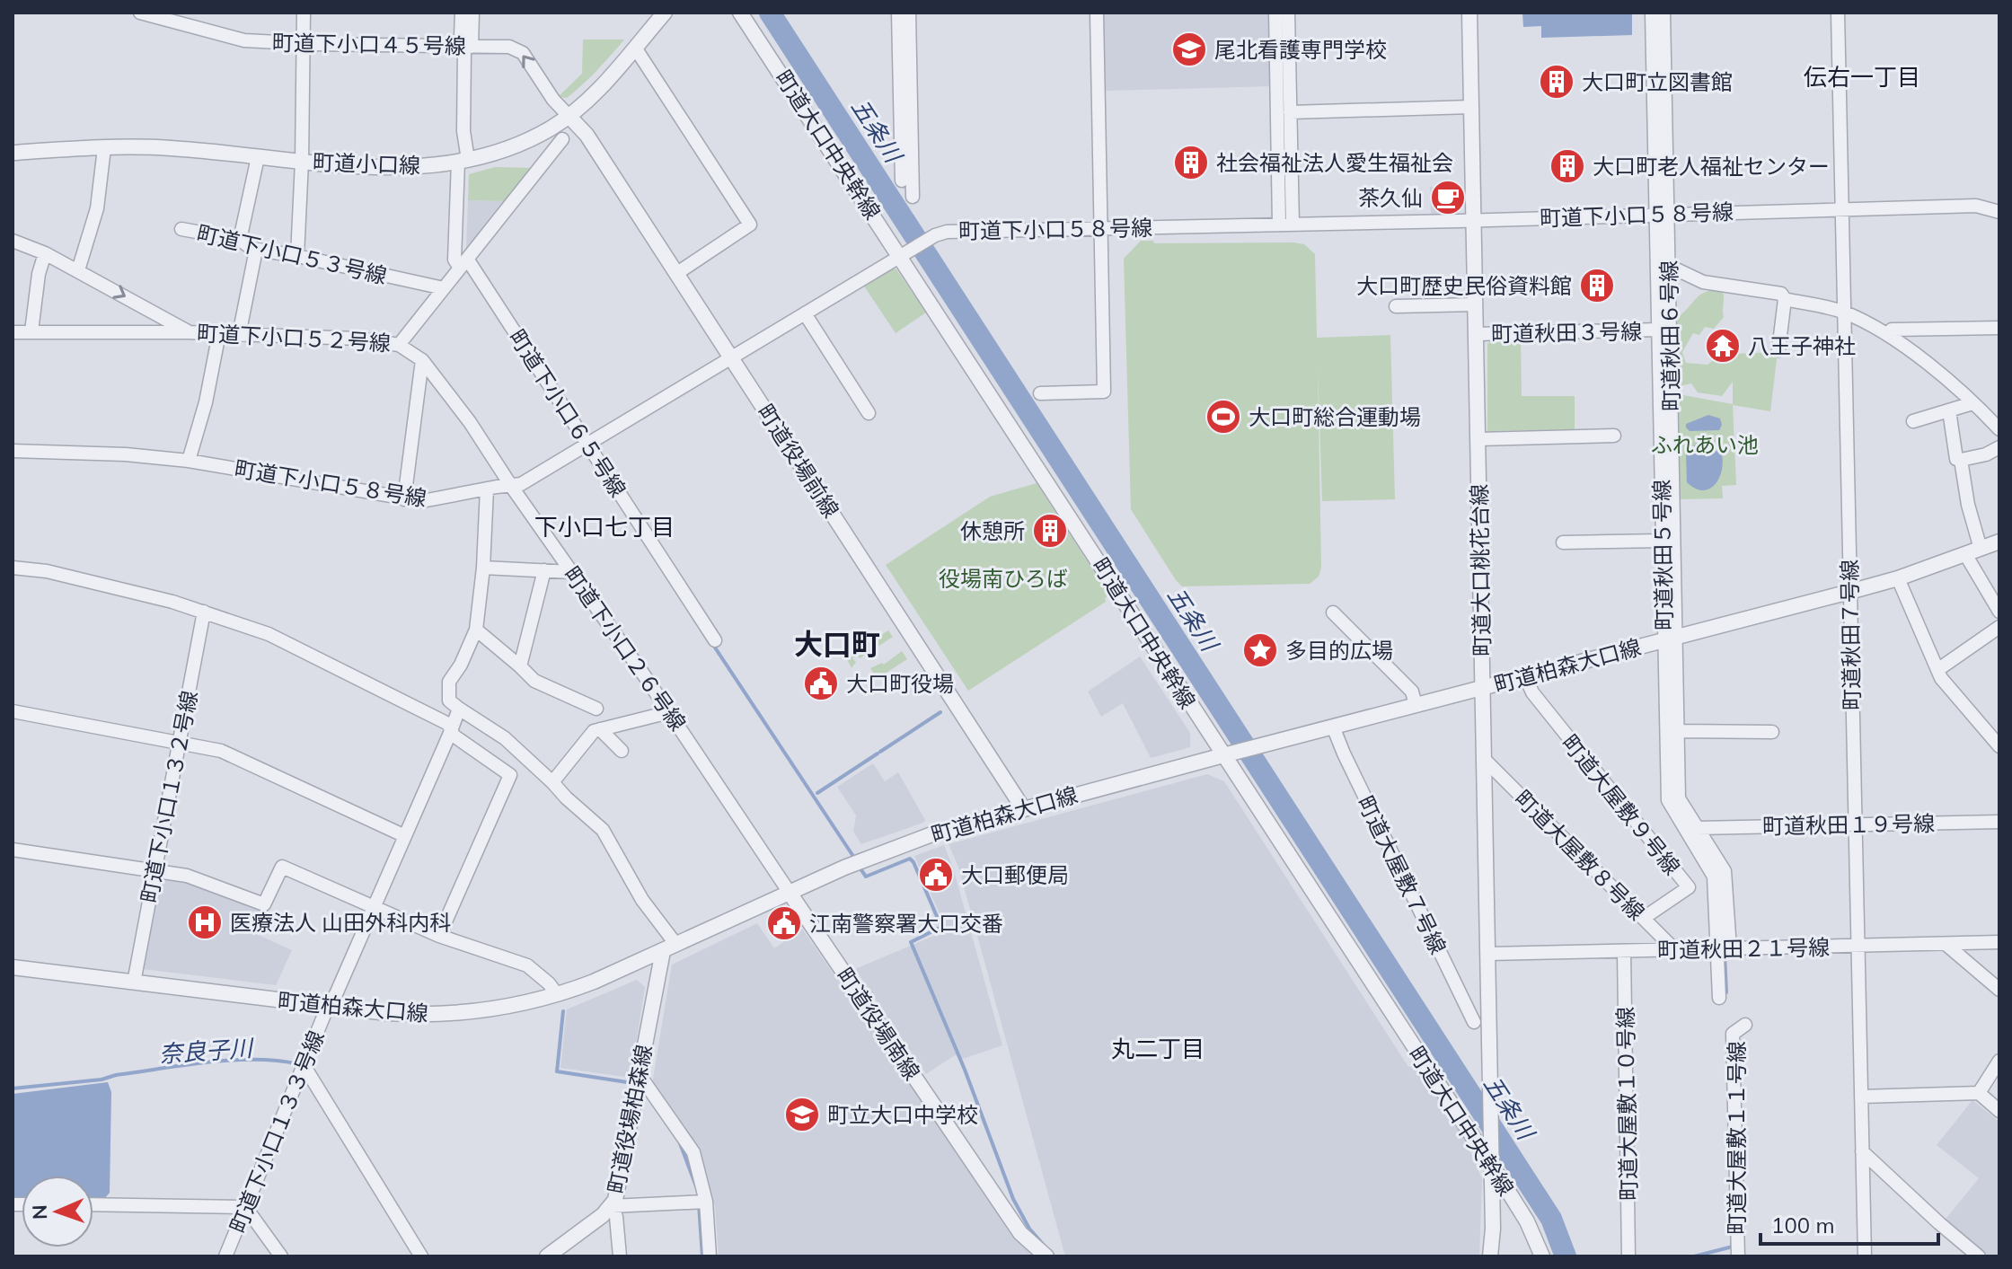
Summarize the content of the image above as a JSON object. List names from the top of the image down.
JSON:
{
  "streets": {
    "street": [
      "町道下小口４５号線",
      "町道大口中央幹線",
      "町道小口線",
      "町道下小口５８号線",
      "町道下小口５３号線",
      "町道秋田３号線",
      "町道秋田６号線",
      "町道下小口５２号線",
      "町道下小口６５号線",
      "町道役場前線",
      "町道秋田５号線",
      "町道大口桃花台線",
      "町道秋田７号線",
      "町道下小口２６号線",
      "町道柏森大口線",
      "町道下小口１３２号線",
      "町道大屋敷９号線",
      "町道秋田１９号線",
      "町道大屋敷８号線",
      "町道大屋敷７号線",
      "町道秋田２１号線",
      "町道役場南線",
      "町道大屋敷１０号線",
      "町道役場柏森線",
      "町道下小口１３３号線",
      "町道大屋敷１１号線"
    ]
  },
  "crossings": [
    ["町道下小口４５号線", "町道小口線"],
    ["町道下小口４５号線", "町道役場前線"],
    ["町道大口中央幹線", "町道下小口５８号線"],
    ["町道大口中央幹線", "町道大口桃花台線"],
    ["町道大口中央幹線", "町道柏森大口線"],
    ["町道小口線", "町道役場前線"],
    ["町道下小口５８号線", "町道秋田６号線"],
    ["町道下小口５８号線", "町道下小口６５号線"],
    ["町道下小口５８号線", "町道役場前線"],
    ["町道下小口５８号線", "町道秋田５号線"],
    ["町道下小口５８号線", "町道大口桃花台線"],
    ["町道下小口５８号線", "町道秋田７号線"],
    ["町道下小口５８号線", "町道下小口２６号線"],
    ["町道下小口５３号線", "町道下小口５２号線"],
    ["町道秋田３号線", "町道秋田５号線"],
    ["町道秋田３号線", "町道大口桃花台線"],
    ["町道秋田６号線", "町道秋田５号線"],
    ["町道秋田６号線", "町道柏森大口線"],
    ["町道秋田６号線", "町道秋田１９号線"],
    ["町道秋田６号線", "町道秋田２１号線"],
    ["町道下小口５２号線", "町道下小口６５号線"],
    ["町道下小口５２号線", "町道下小口２６号線"],
    ["町道役場前線", "町道柏森大口線"],
    ["町道秋田５号線", "町道柏森大口線"],
    ["町道秋田５号線", "町道秋田２１号線"],
    ["町道大口桃花台線", "町道柏森大口線"],
    ["町道大口桃花台線", "町道大屋敷８号線"],
    ["町道大口桃花台線", "町道秋田２１号線"],
    ["町道秋田７号線", "町道柏森大口線"],
    ["町道秋田７号線", "町道秋田１９号線"],
    ["町道秋田７号線", "町道秋田２１号線"],
    ["町道下小口２６号線", "町道柏森大口線"],
    ["町道下小口２６号線", "町道役場南線"],
    ["町道柏森大口線", "町道下小口１３２号線"],
    ["町道柏森大口線", "町道大屋敷９号線"],
    ["町道柏森大口線", "町道大屋敷７号線"],
    ["町道柏森大口線", "町道役場南線"],
    ["町道柏森大口線", "町道役場柏森線"],
    ["町道柏森大口線", "町道下小口１３３号線"],
    ["町道大屋敷９号線", "町道大屋敷８号線"],
    ["町道大屋敷８号線", "町道秋田２１号線"],
    ["町道秋田２１号線", "町道大屋敷１０号線"]
  ],
  "districts": [
    "伝右一丁目",
    "下小口七丁目",
    "大口町",
    "丸二丁目"
  ],
  "water": ["五条川", "奈良子川"],
  "parks": ["ふれあい池", "役場南ひろば"],
  "places": {
    "school or university": ["尾北看護専門学校", "町立大口中学校"],
    "building": [
      "大口町立図書館",
      "社会福祉法人愛生福祉会",
      "大口町老人福祉センター",
      "大口町歴史民俗資料館",
      "休憩所"
    ],
    "cafe": ["茶久仙"],
    "temple": ["八王子神社"],
    "sports": ["大口町総合運動場"],
    "place": ["多目的広場"],
    "public building": ["大口町役場", "大口郵便局", "江南警察署大口交番"],
    "hospital": ["医療法人 山田外科内科"]
  },
  "scale_bar": "100 m",
  "north": "left"
}
